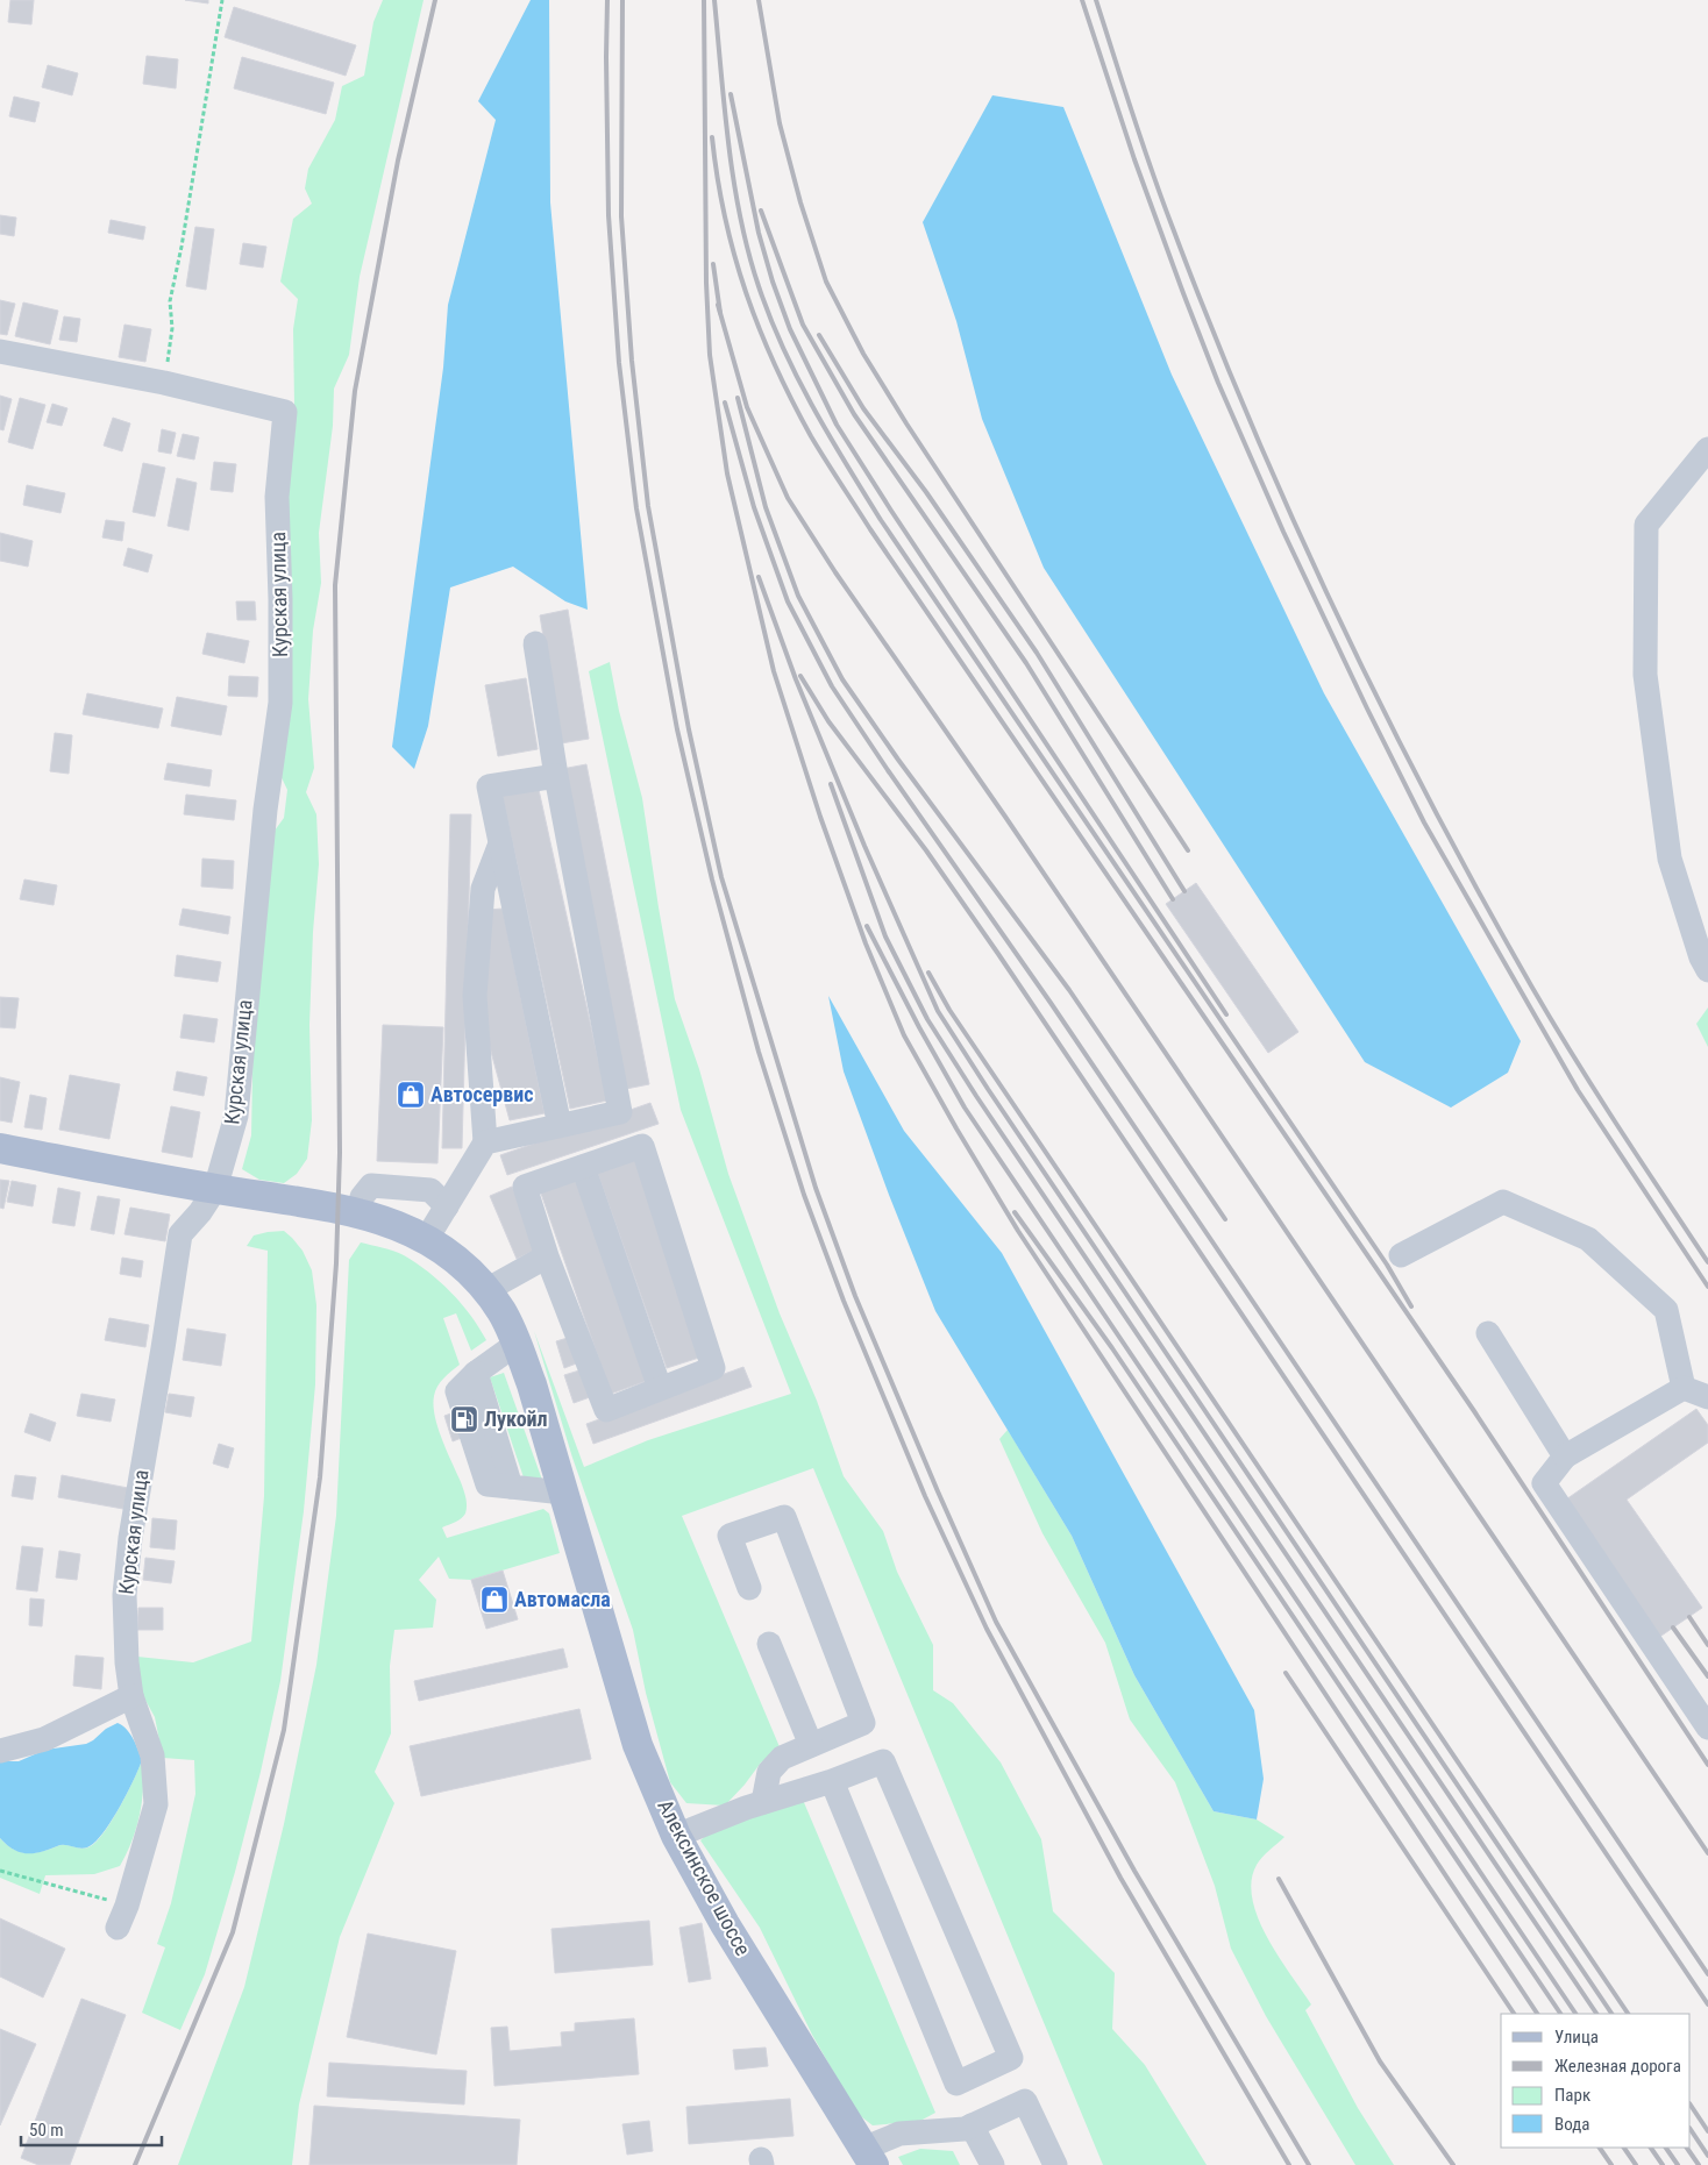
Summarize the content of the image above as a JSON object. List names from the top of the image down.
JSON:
{
  "streets": {
    "main road": ["Алексинское шоссе"],
    "street": ["Курская улица"]
  },
  "crossings": [
    ["Курская улица", "Алексинское шоссе"]
  ],
  "places": {
    "shop": ["Автосервис", "Автомасла"],
    "fuel station": ["Лукойл"]
  },
  "legend": [
    "Улица",
    "Железная дорога",
    "Парк",
    "Вода"
  ],
  "scale_bar": "50 m"
}
